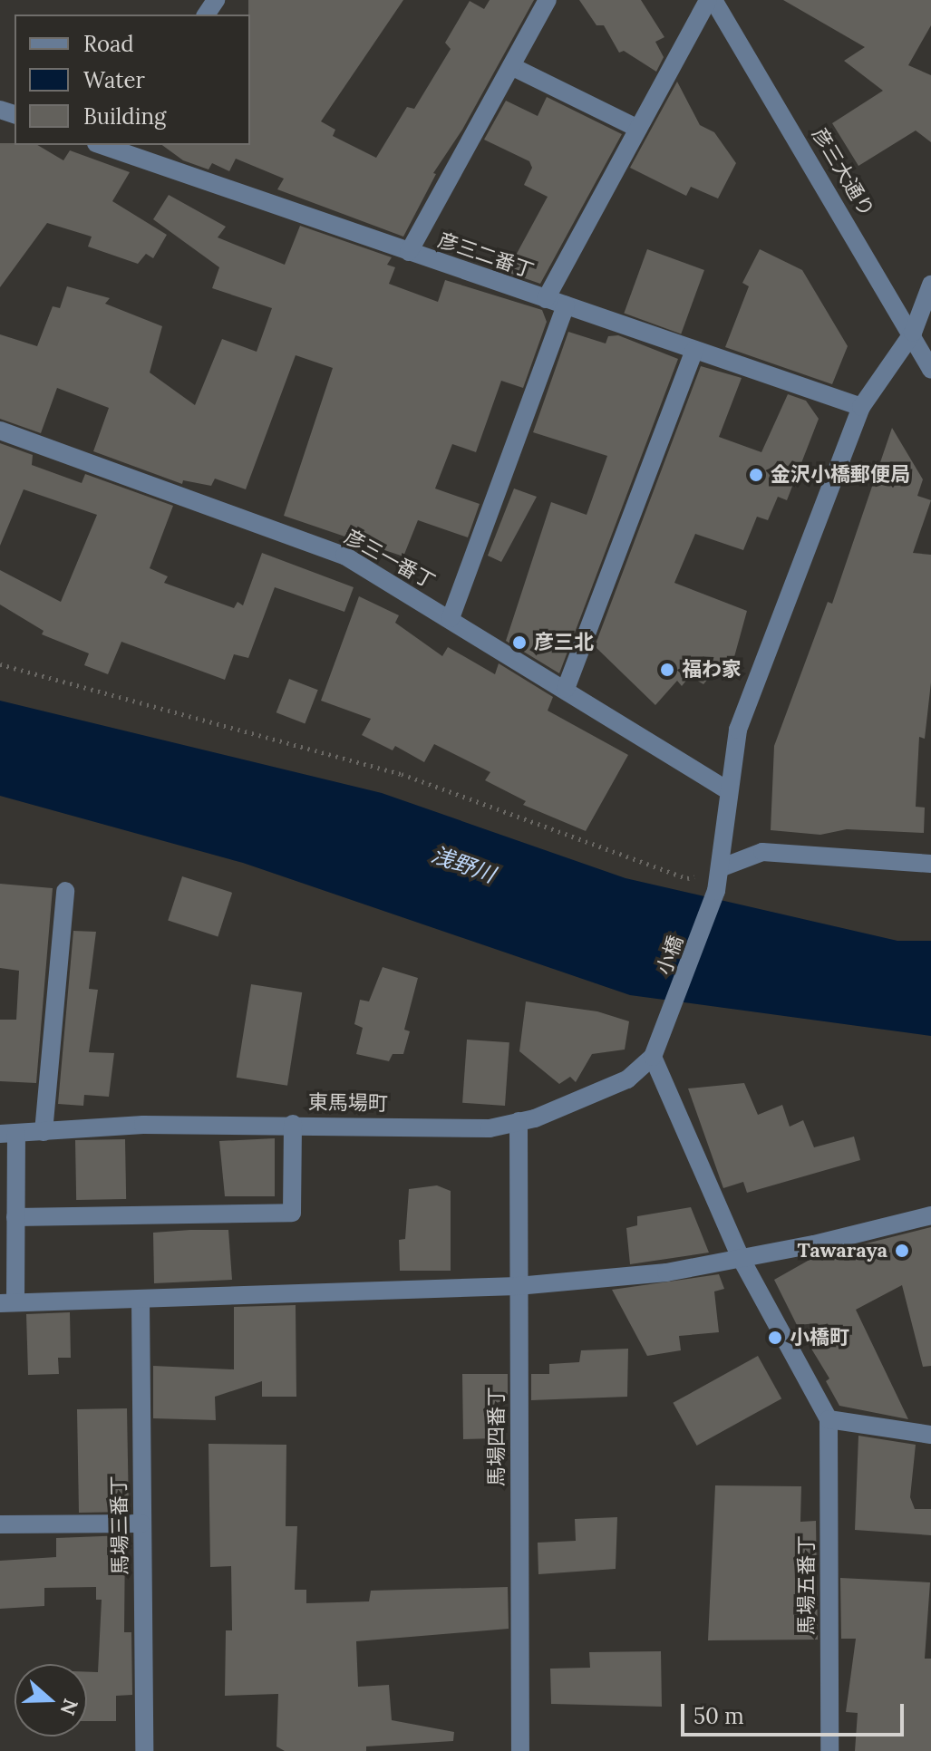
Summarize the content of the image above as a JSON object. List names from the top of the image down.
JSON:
{
  "streets": {
    "street": [
      "彦三大通り",
      "彦三二番丁",
      "彦三一番丁",
      "小橋",
      "東馬場町",
      "馬場四番丁",
      "馬場三番丁",
      "馬場五番丁"
    ]
  },
  "crossings": [
    ["彦三大通り", "小橋"],
    ["彦三二番丁", "小橋"],
    ["彦三一番丁", "小橋"],
    ["小橋", "東馬場町"],
    ["東馬場町", "馬場四番丁"]
  ],
  "water": ["浅野川"],
  "places": [
    "金沢小橋郵便局",
    "彦三北",
    "福わ家",
    "Tawaraya",
    "小橋町"
  ],
  "legend": ["Road", "Water", "Building"],
  "scale_bar": "50 m",
  "north": "right"
}
